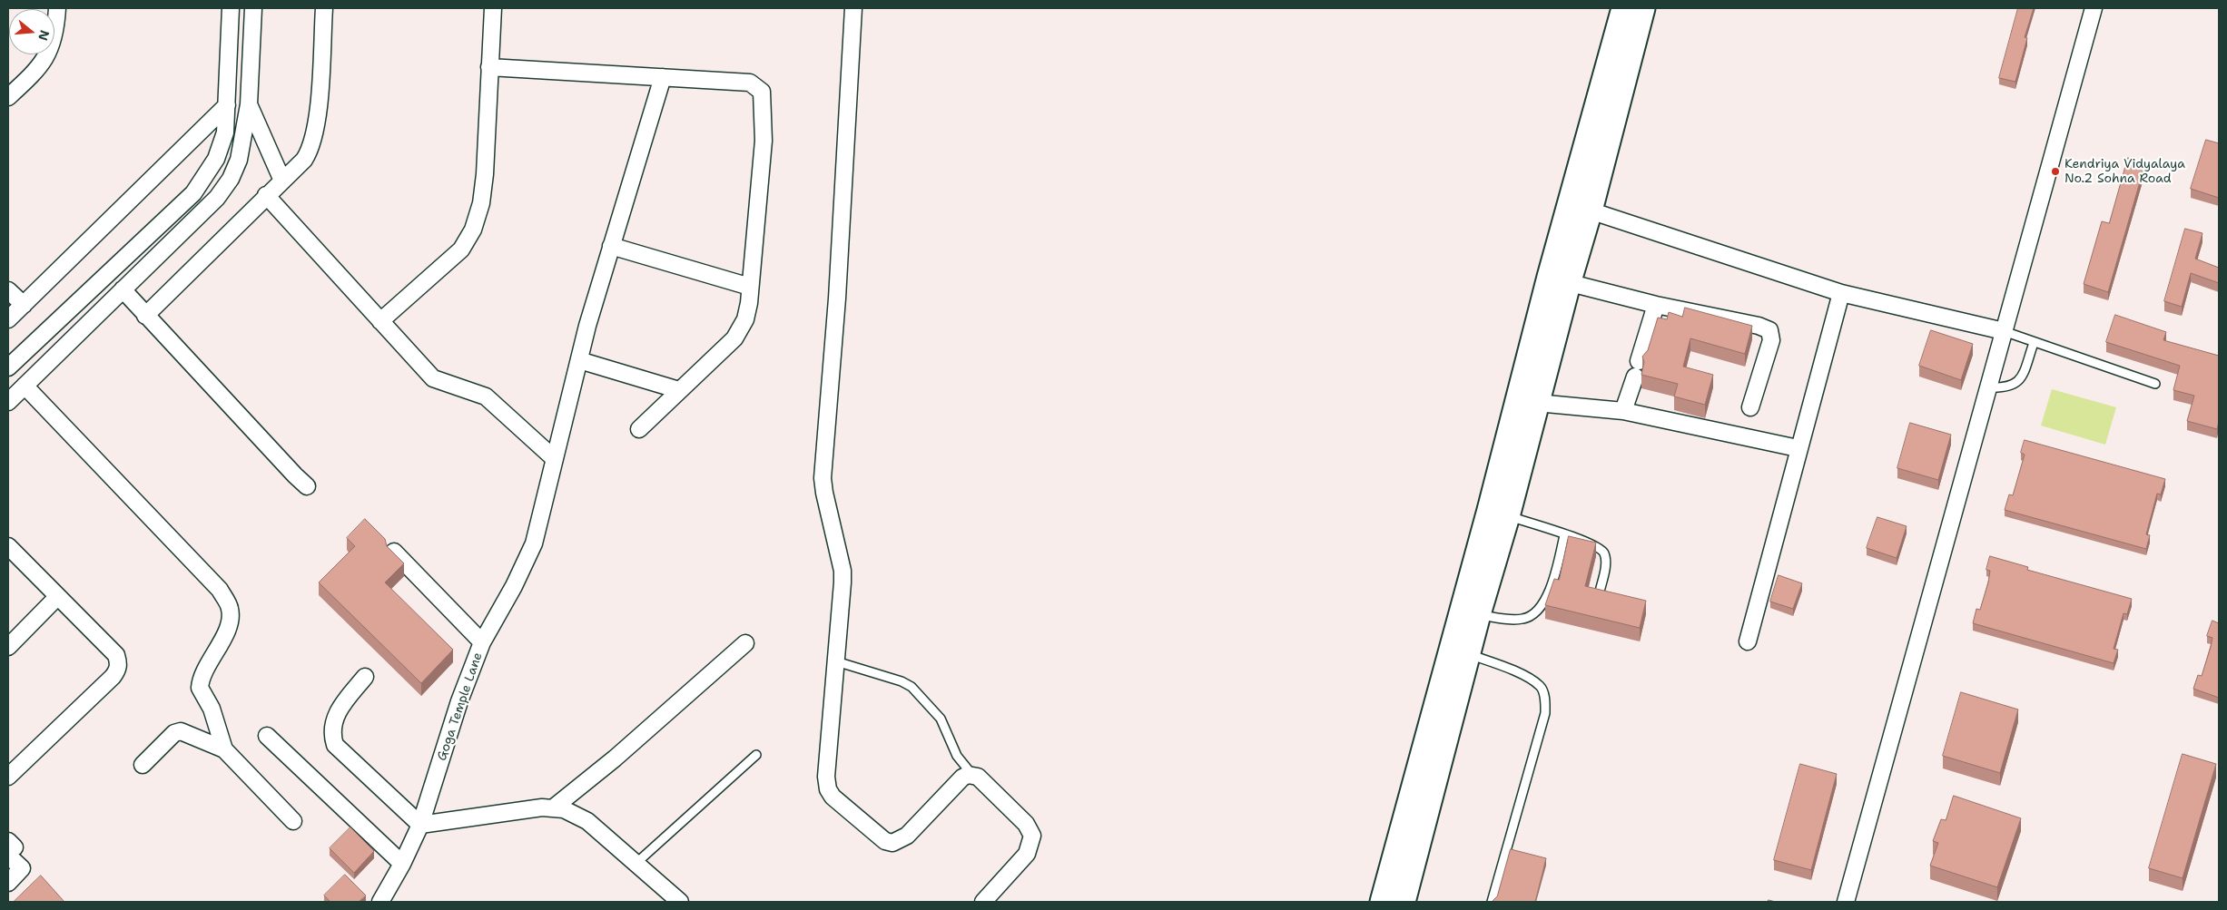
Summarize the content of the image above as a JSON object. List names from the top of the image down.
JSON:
{
  "streets": {
    "street": ["Goga Temple Lane"]
  },
  "places": ["Kendriya Vidyalaya No.2 Sohna Road"],
  "north": "right"
}
